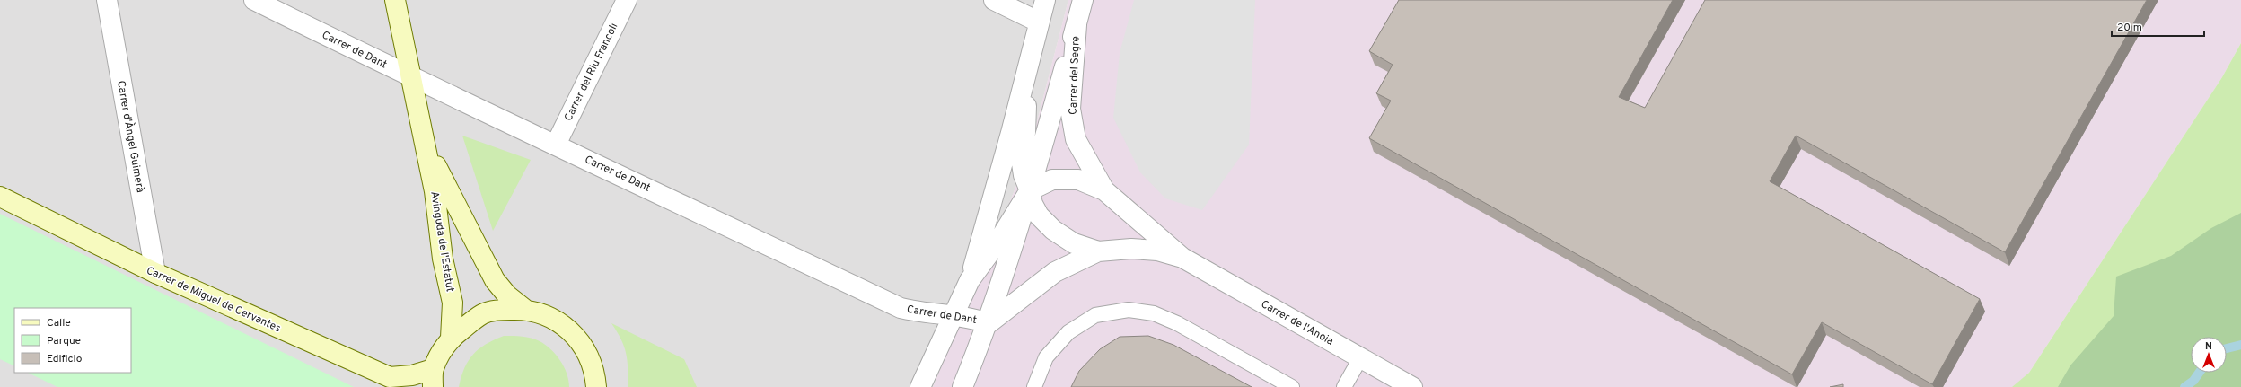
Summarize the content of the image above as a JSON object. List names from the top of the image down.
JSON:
{
  "streets": {
    "main road": ["Avinguda de l'Estatut", "Carrer de Miguel de Cervantes"],
    "street": [
      "Carrer de Dant",
      "Carrer del Riu Francolí",
      "Carrer del Segre",
      "Carrer d'Àngel Guimerà",
      "Carrer de l'Anoia"
    ]
  },
  "crossings": [
    ["Carrer de Dant", "Carrer del Riu Francolí"],
    ["Carrer de Dant", "Carrer del Segre"],
    ["Carrer de Dant", "Avinguda de l'Estatut"],
    ["Carrer del Segre", "Carrer de l'Anoia"],
    ["Carrer d'Àngel Guimerà", "Carrer de Miguel de Cervantes"]
  ],
  "legend": ["Calle", "Parque", "Edificio"],
  "scale_bar": "20 m",
  "north": "top"
}
